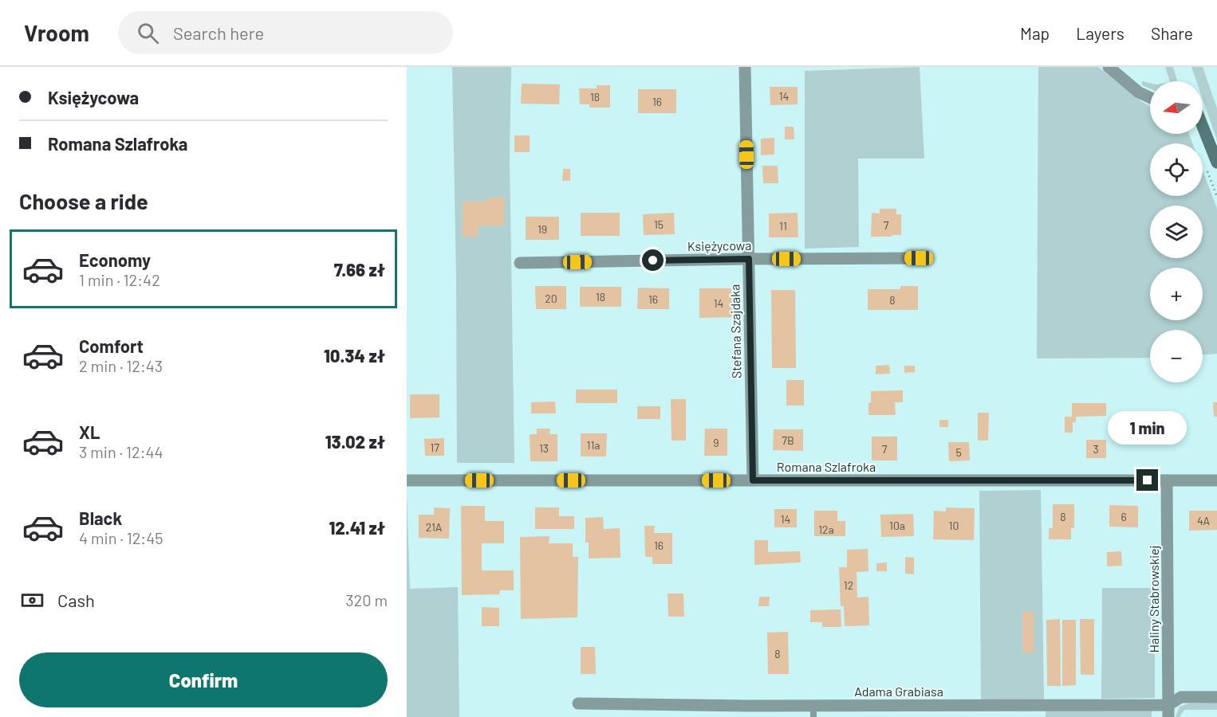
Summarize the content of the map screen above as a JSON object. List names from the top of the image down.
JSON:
{
  "streets": {
    "street": [
      "Księżycowa",
      "Stefana Szajdaka",
      "Romana Szlafroka",
      "Haliny Stabrowskiej",
      "Adama Grabiasa"
    ]
  },
  "crossings": [
    ["Księżycowa", "Stefana Szajdaka"],
    ["Stefana Szajdaka", "Romana Szlafroka"],
    ["Romana Szlafroka", "Haliny Stabrowskiej"],
    ["Haliny Stabrowskiej", "Adama Grabiasa"]
  ],
  "house_numbers": [
    "14",
    "18",
    "16",
    "15",
    "7",
    "11",
    "19",
    "18",
    "20",
    "16",
    "8",
    "14",
    "7B",
    "9",
    "11a",
    "17",
    "13",
    "7",
    "3",
    "5",
    "8",
    "6",
    "14",
    "4A",
    "10a",
    "10",
    "21A",
    "12a",
    "16",
    "12",
    "8"
  ],
  "north": "left",
  "page": {
    "header": "Vroom",
    "search": "Search here",
    "nav": ["Map", "Layers", "Share"],
    "banner": ["Księżycowa", "Romana Szlafroka"],
    "map_buttons": ["+", "−"],
    "heading": "Choose a ride",
    "list": [
      {
        "name": "Economy",
        "note": "1 min · 12:42",
        "value": "7.66 zł"
      },
      {
        "name": "Comfort",
        "note": "2 min · 12:43",
        "value": "10.34 zł"
      },
      {
        "name": "XL",
        "note": "3 min · 12:44",
        "value": "13.02 zł"
      },
      {
        "name": "Black",
        "note": "4 min · 12:45",
        "value": "12.41 zł"
      }
    ],
    "bubble": "1 min",
    "pay": ["Cash", "320 m"],
    "buttons": "Confirm"
  }
}
